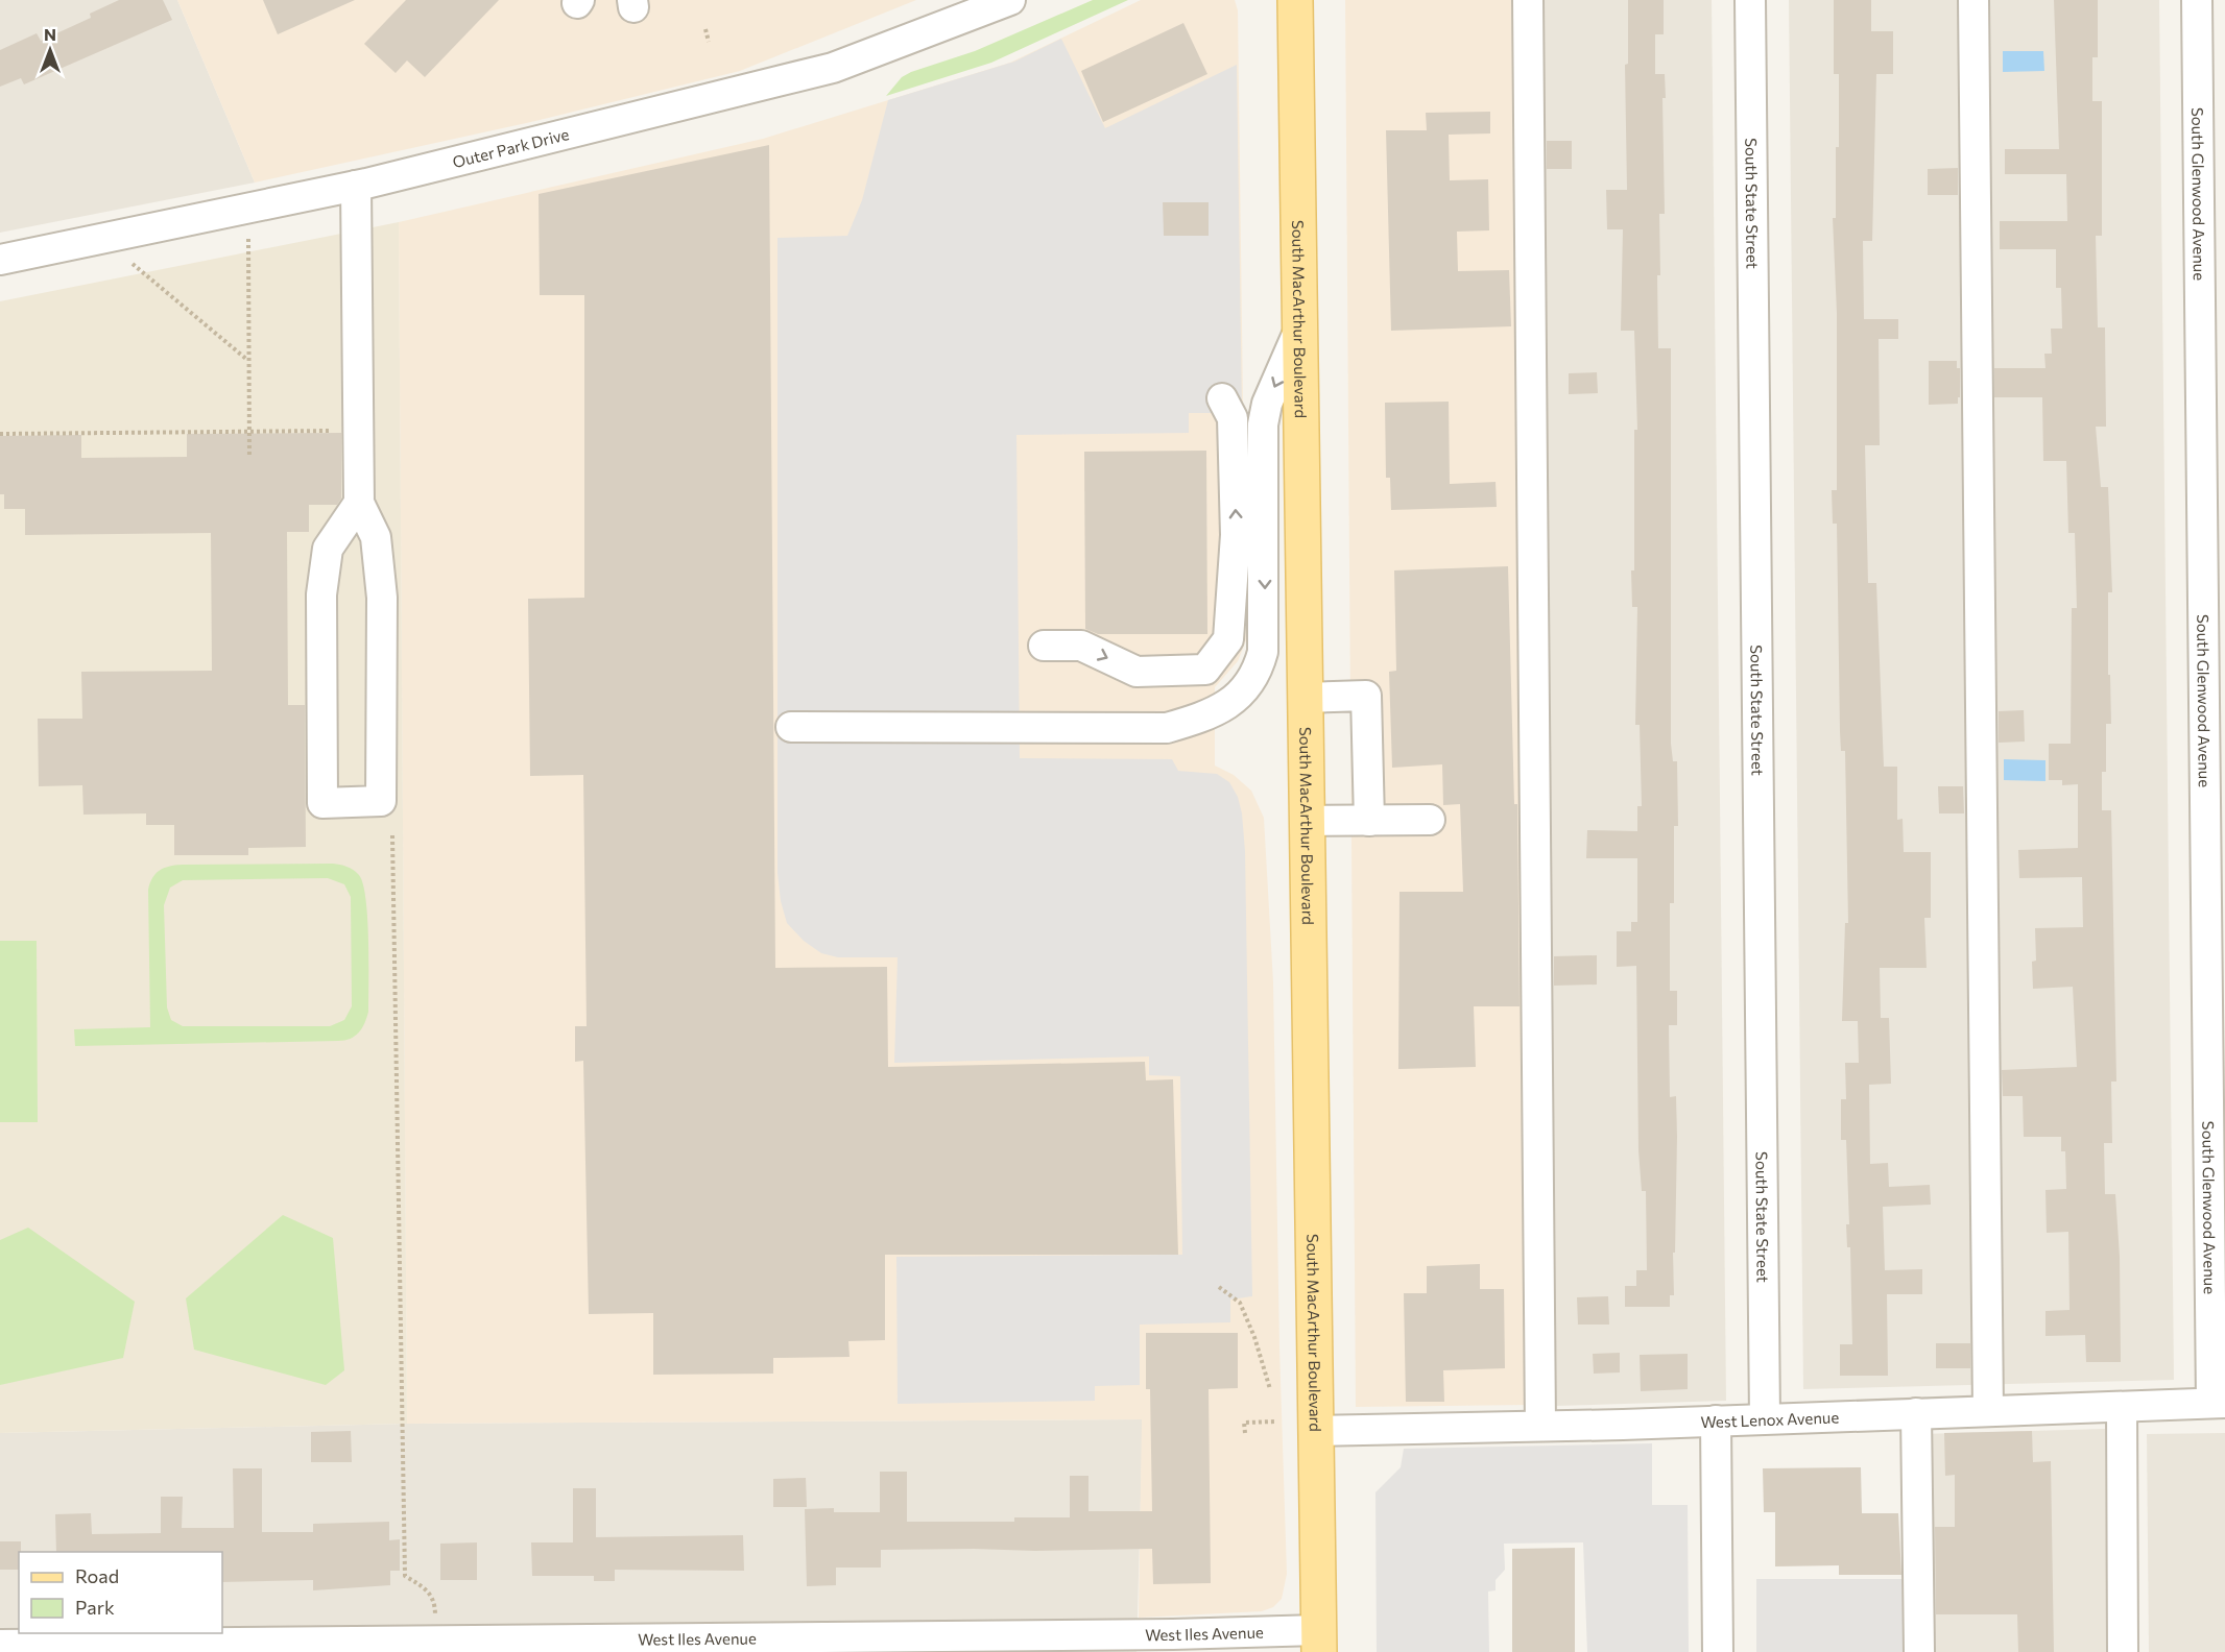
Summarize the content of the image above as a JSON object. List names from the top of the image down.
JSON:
{
  "streets": {
    "main road": ["South MacArthur Boulevard"],
    "street": [
      "Outer Park Drive",
      "South Glenwood Avenue",
      "South State Street",
      "West Lenox Avenue",
      "West Iles Avenue"
    ]
  },
  "crossings": [
    ["South Glenwood Avenue", "West Lenox Avenue"],
    ["South State Street", "West Lenox Avenue"],
    ["South MacArthur Boulevard", "West Lenox Avenue"],
    ["South MacArthur Boulevard", "West Iles Avenue"]
  ],
  "legend": ["Road", "Park"],
  "north": "top"
}
